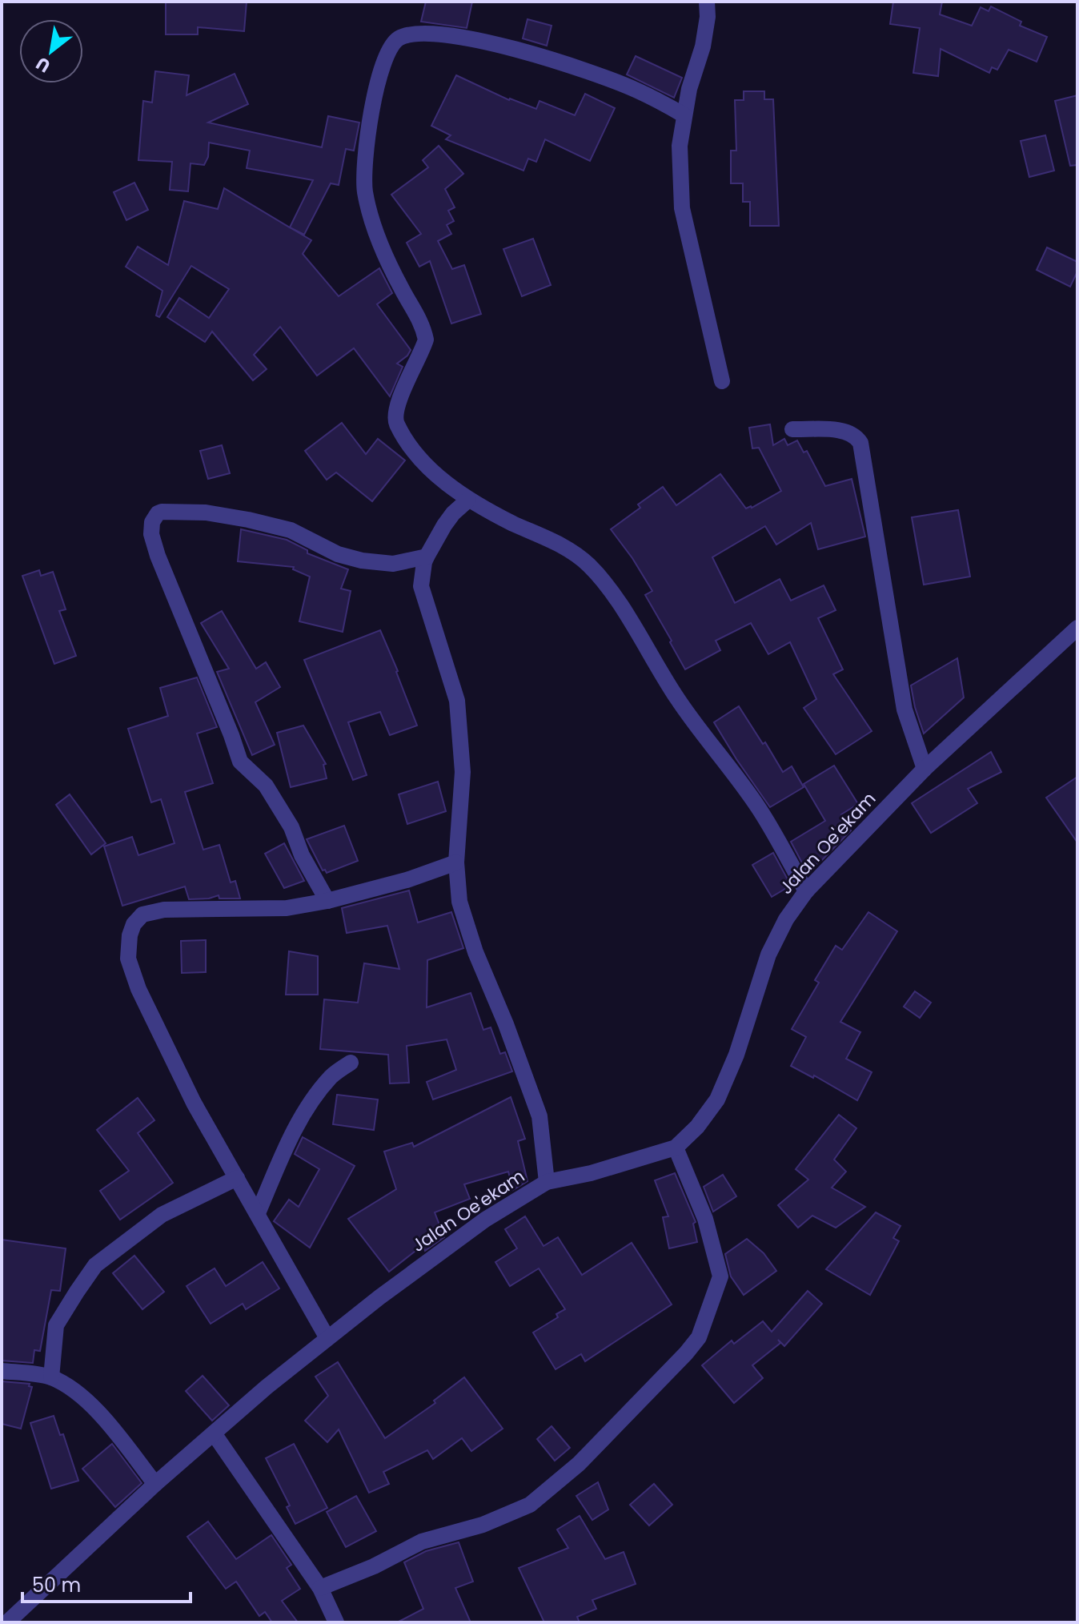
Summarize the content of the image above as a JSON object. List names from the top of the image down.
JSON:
{
  "streets": {
    "street": ["Jalan Oe'ekam"]
  },
  "scale_bar": "50 m",
  "north": "bottom left"
}
